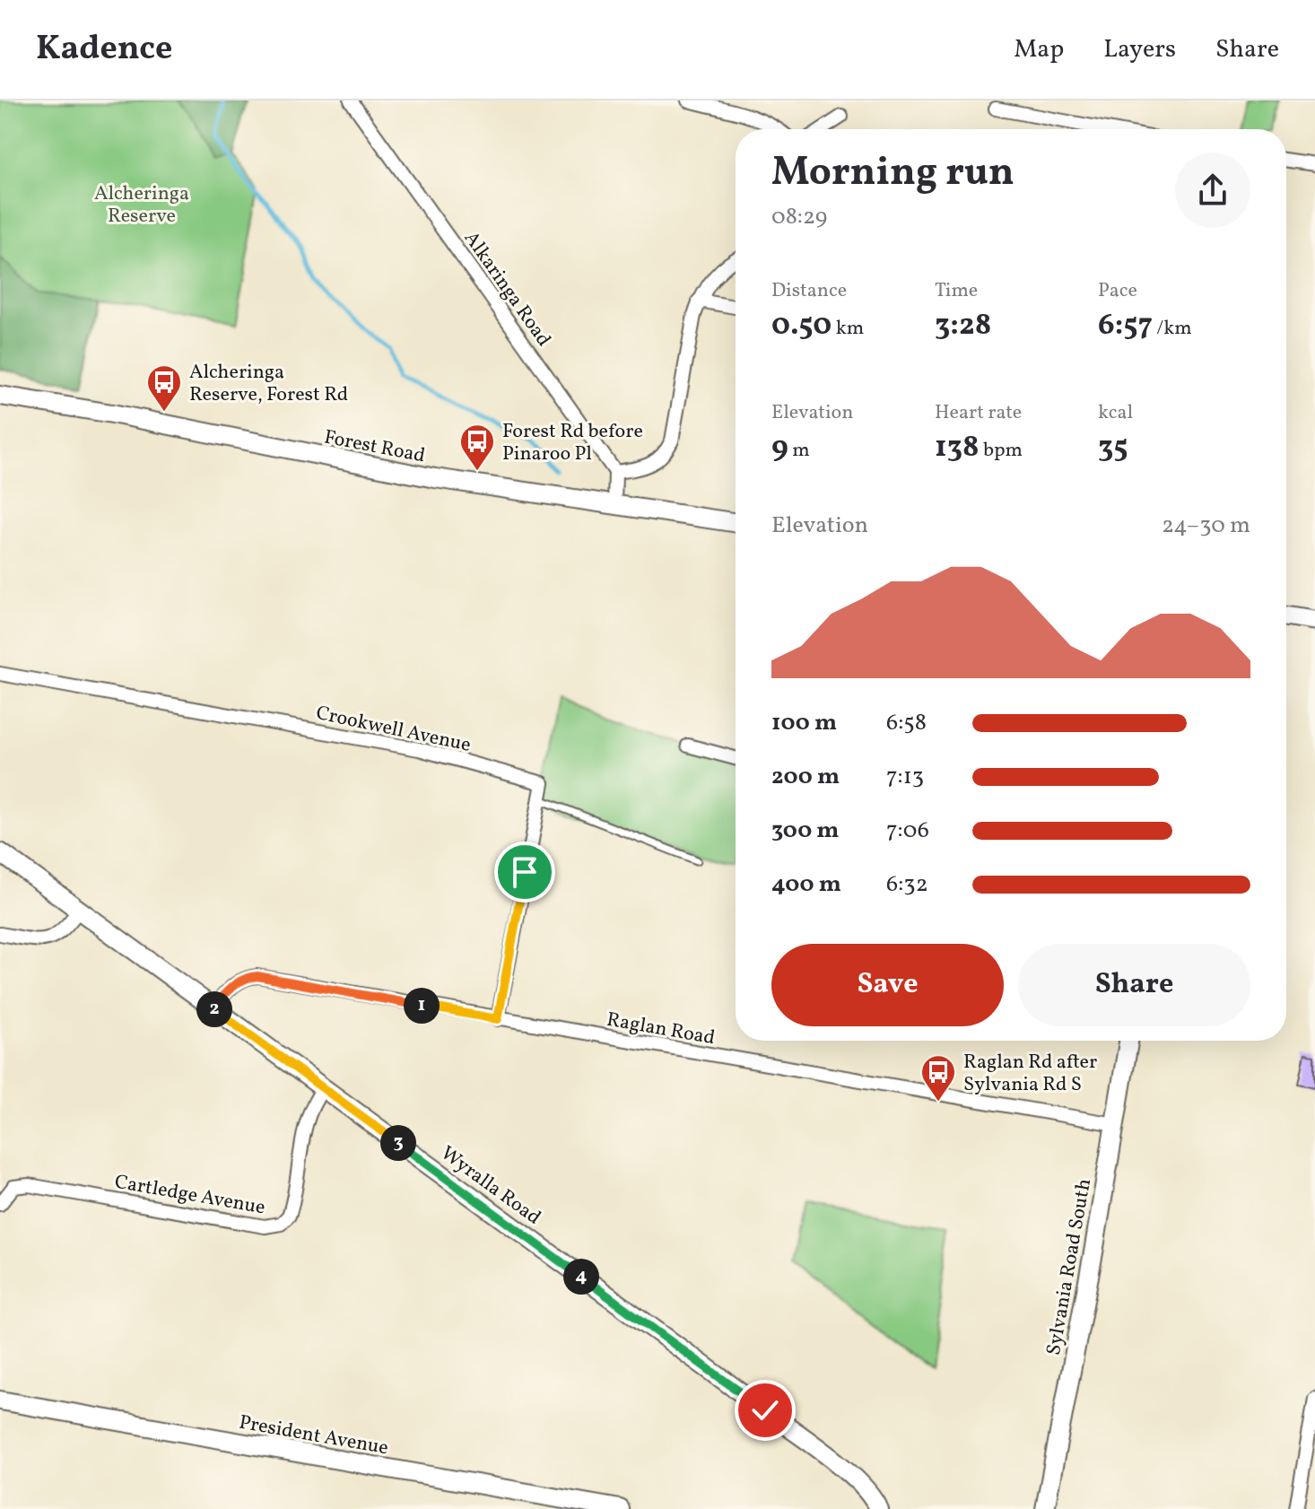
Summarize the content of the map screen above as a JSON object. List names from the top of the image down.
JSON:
{
  "streets": {
    "street": [
      "Alkaringa Road",
      "Forest Road",
      "Crookwell Avenue",
      "Raglan Road",
      "Wyralla Road",
      "Cartledge Avenue",
      "Sylvania Road South",
      "President Avenue"
    ]
  },
  "crossings": [
    ["Raglan Road", "Wyralla Road"],
    ["Raglan Road", "Sylvania Road South"],
    ["Wyralla Road", "Cartledge Avenue"]
  ],
  "parks": ["Alcheringa Reserve"],
  "places": {
    "bus stop": ["Alcheringa Reserve, Forest Rd", "Forest Rd before Pinaroo Pl", "Raglan Rd after Sylvania Rd S"]
  },
  "page": {
    "header": "Kadence",
    "nav": ["Map", "Layers", "Share"],
    "heading": ["Morning run", "08:29"],
    "stats": [
      ["Distance", "0.50 km"],
      ["Time", "3:28"],
      ["Pace", "6:57 /km"],
      ["Elevation", "9 m"],
      ["Heart rate", "138 bpm"],
      ["kcal", "35"]
    ],
    "chart": ["Elevation", "24–30 m"],
    "list": [
      {
        "name": "100 m",
        "note": "6:58"
      },
      {
        "name": "200 m",
        "note": "7:13"
      },
      {
        "name": "300 m",
        "note": "7:06"
      },
      {
        "name": "400 m",
        "note": "6:32"
      }
    ],
    "buttons": ["Save", "Share"],
    "pins": [
      "1",
      "2",
      "3",
      "4"
    ]
  }
}
